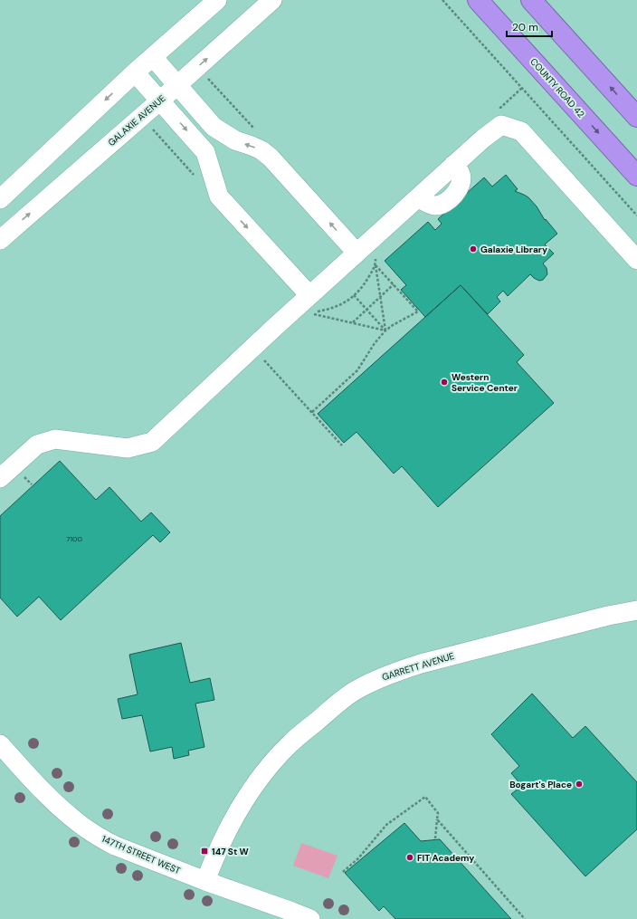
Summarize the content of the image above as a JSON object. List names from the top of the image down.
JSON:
{
  "streets": {
    "highway": ["COUNTY ROAD 42"],
    "street": ["GALAXIE AVENUE", "GARRETT AVENUE", "147TH STREET WEST"]
  },
  "crossings": [
    ["GARRETT AVENUE", "147TH STREET WEST"]
  ],
  "places": {
    "other": [
      "Galaxie Library",
      "Western Service Center",
      "Bogart's Place",
      "FIT Academy"
    ],
    "transit": ["147 St W"]
  },
  "house_numbers": ["7100"],
  "scale_bar": "20 m"
}
